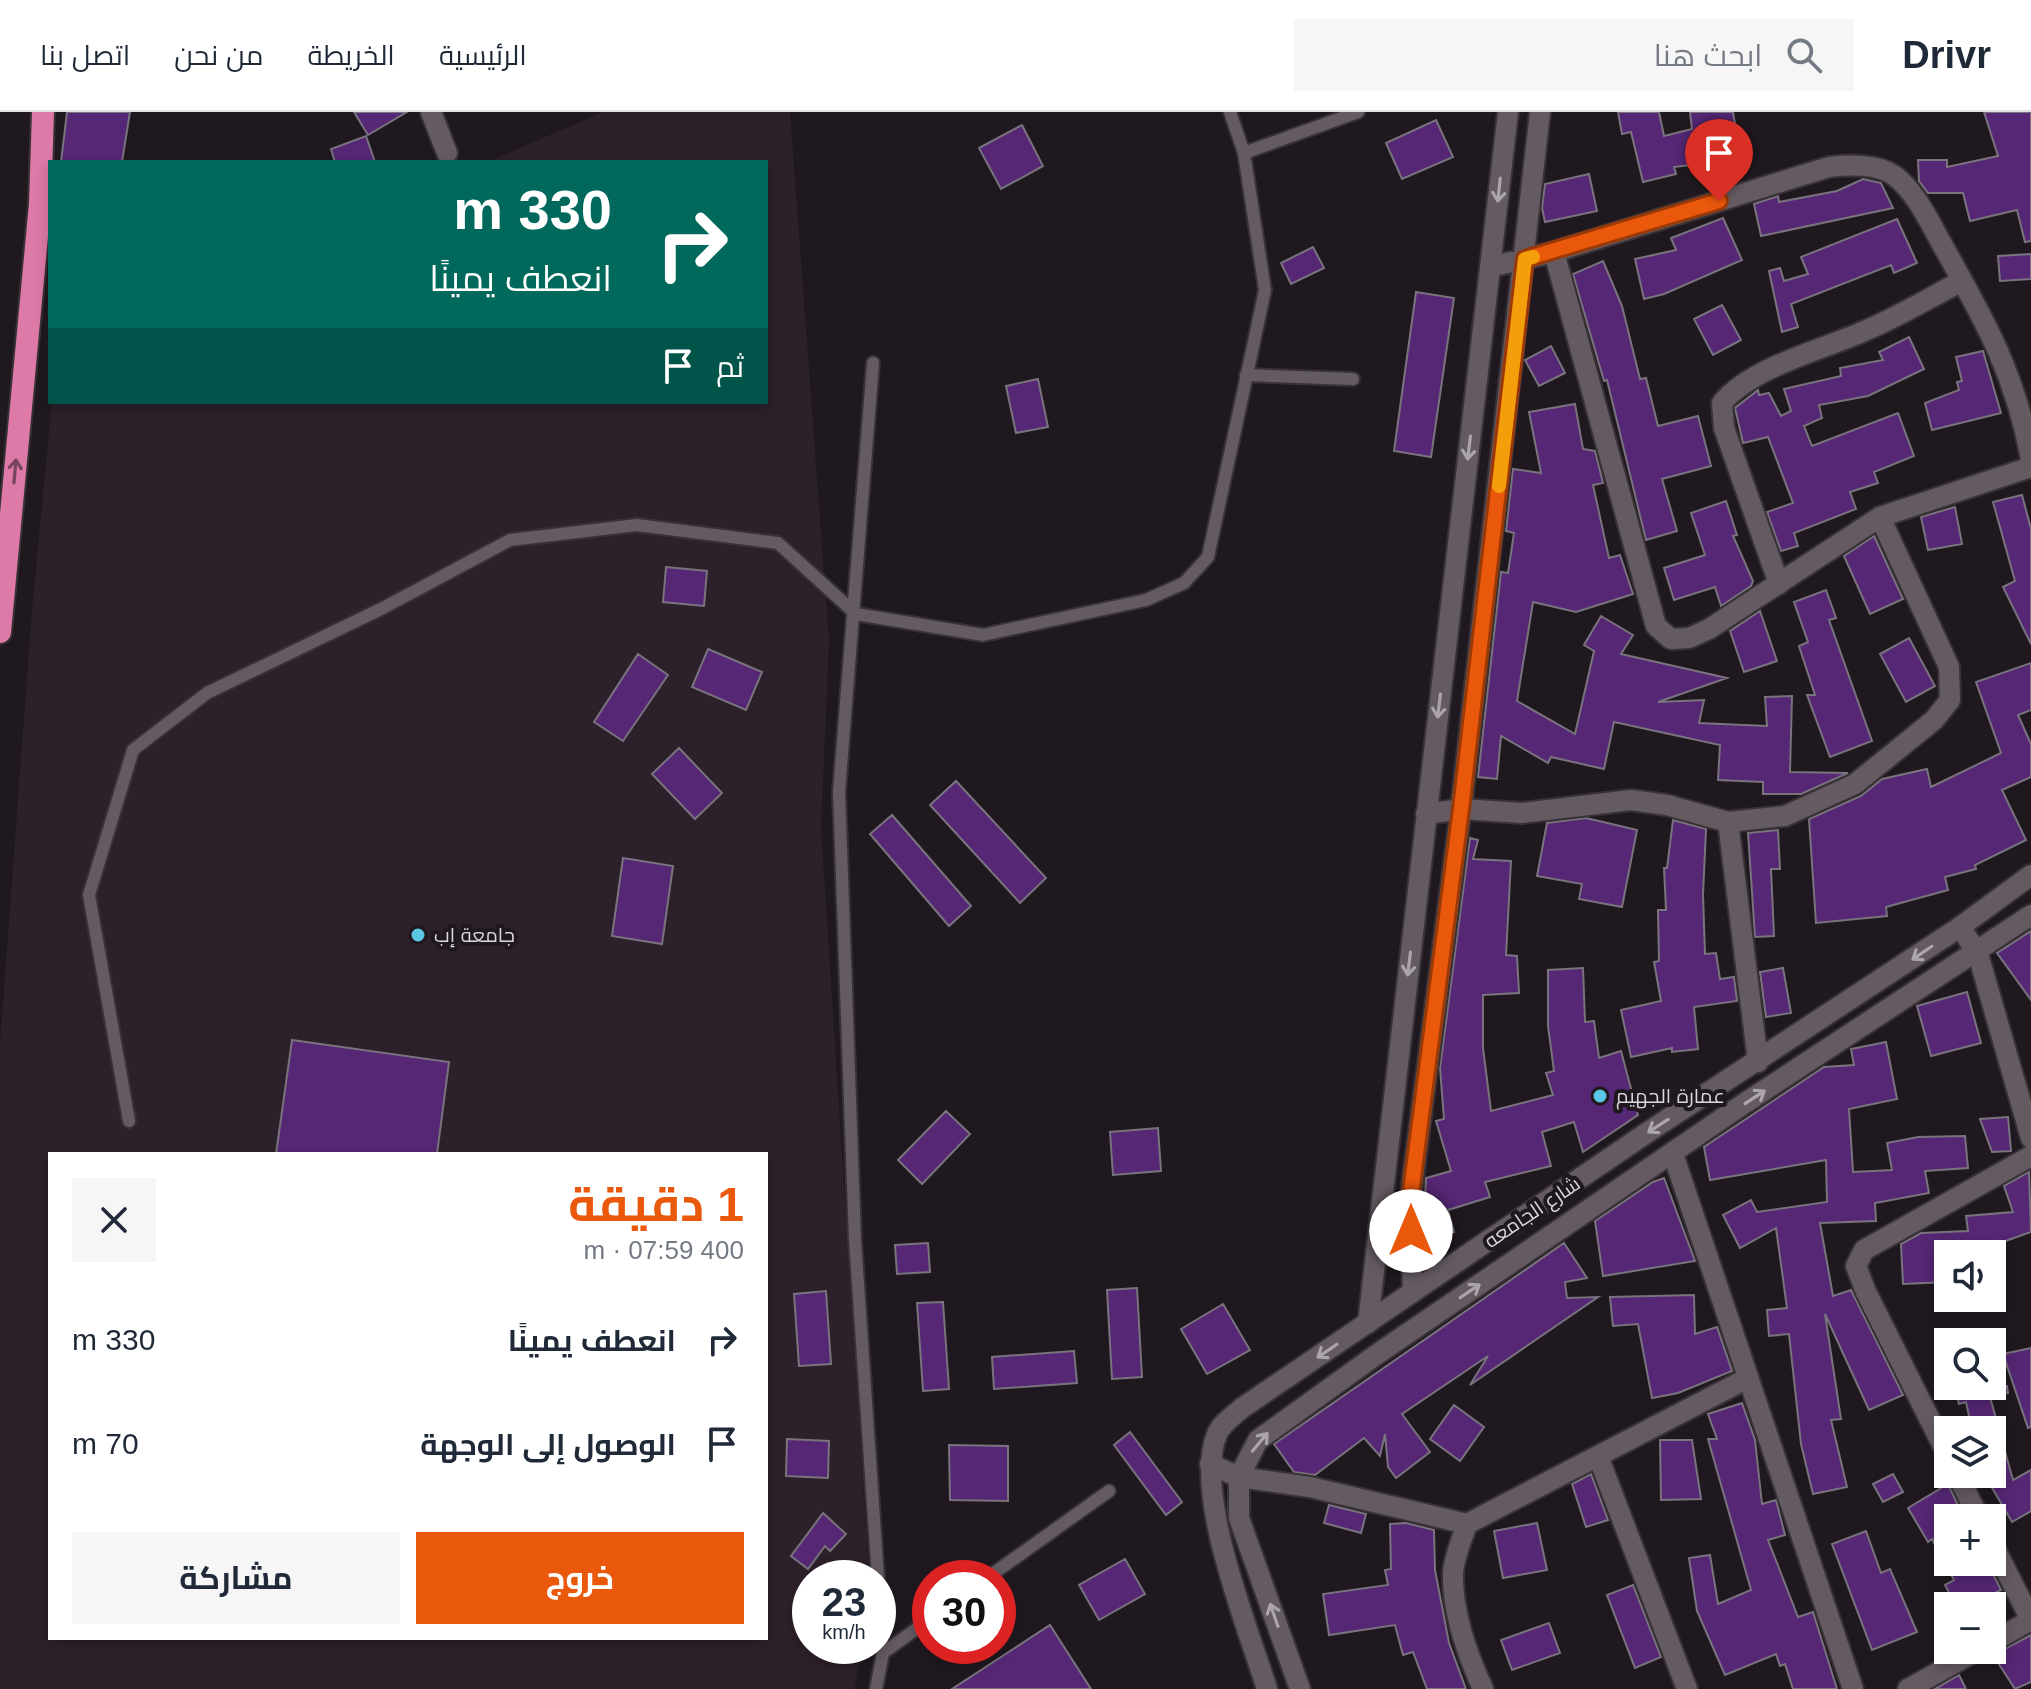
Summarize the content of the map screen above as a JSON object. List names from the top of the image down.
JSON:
{
  "streets": {
    "street": ["شارع الجامعه"]
  },
  "places": ["جامعة إب", "عمارة الجهيم"],
  "page": {
    "header": "Drivr",
    "search": "ابحث هنا",
    "nav": [
      "الرئيسية",
      "الخريطة",
      "من نحن",
      "اتصل بنا"
    ],
    "turn": ["330 m", "انعطف يمينًا"],
    "then": "ثم",
    "heading": ["1 دقيقة", "400 m · 07:59"],
    "map_buttons": ["+", "−"],
    "list": [
      {
        "name": "انعطف يمينًا",
        "value": "330 m"
      },
      {
        "name": "الوصول إلى الوجهة",
        "value": "70 m"
      }
    ],
    "buttons": ["خروج", "مشاركة"],
    "speed": "23 km/h",
    "limit": "30"
  }
}
